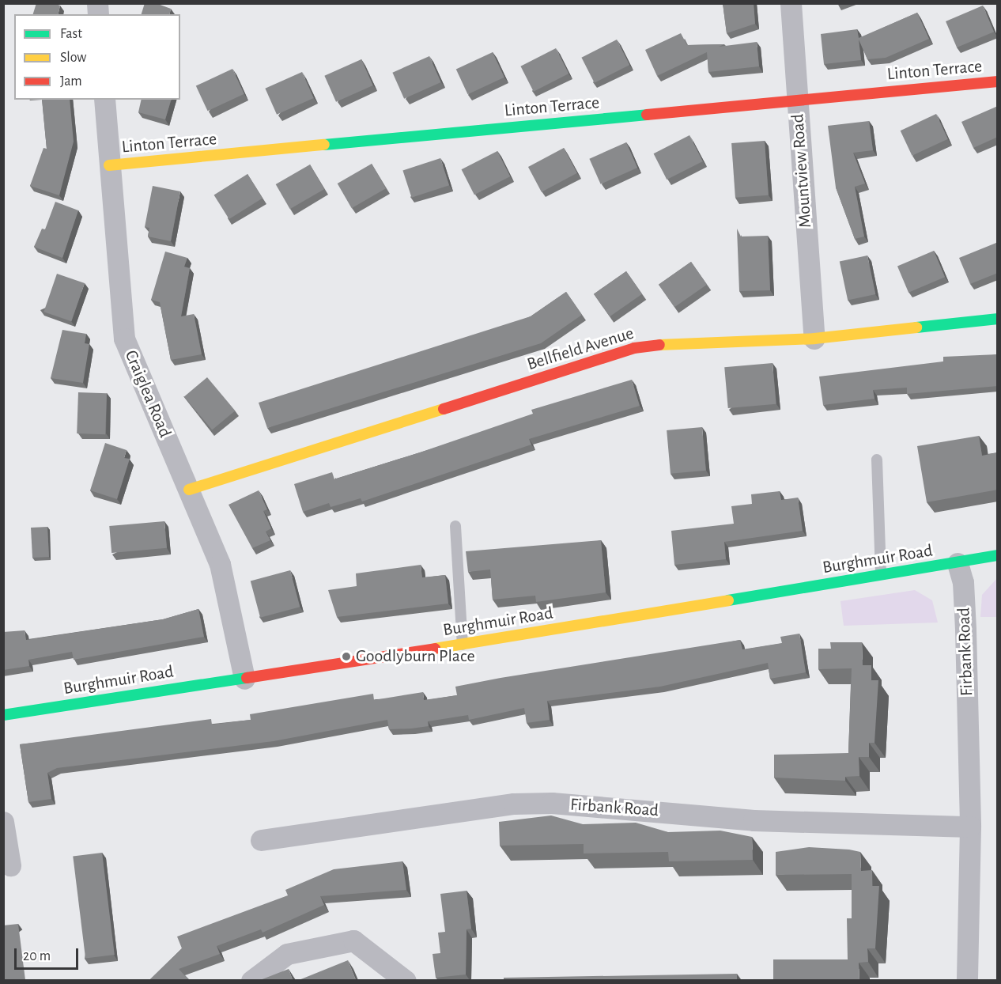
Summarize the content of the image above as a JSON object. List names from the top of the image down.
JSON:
{
  "streets": {
    "street": [
      "Linton Terrace",
      "Mountview Road",
      "Bellfield Avenue",
      "Craiglea Road",
      "Burghmuir Road",
      "Firbank Road"
    ]
  },
  "crossings": [
    ["Linton Terrace", "Mountview Road"],
    ["Linton Terrace", "Craiglea Road"],
    ["Mountview Road", "Bellfield Avenue"],
    ["Bellfield Avenue", "Craiglea Road"],
    ["Craiglea Road", "Burghmuir Road"],
    ["Burghmuir Road", "Firbank Road"]
  ],
  "places": ["Goodlyburn Place"],
  "legend": ["Fast", "Slow", "Jam"],
  "scale_bar": "20 m"
}
